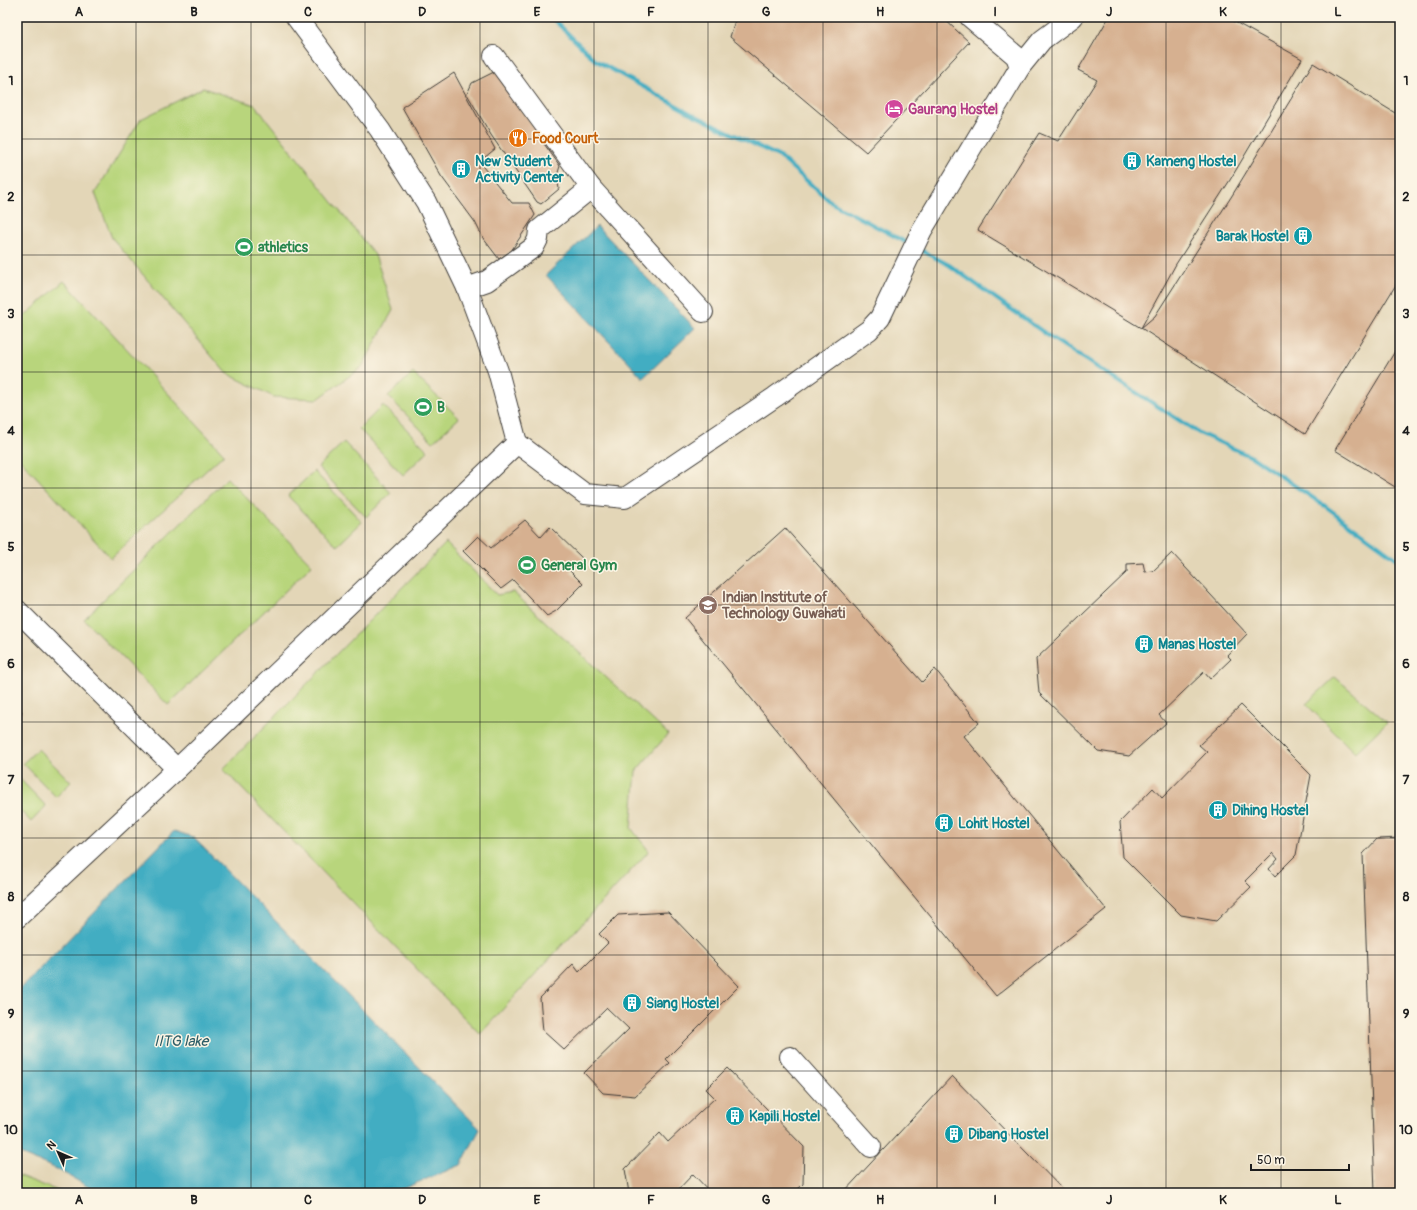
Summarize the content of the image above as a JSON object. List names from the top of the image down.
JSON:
{
  "water": ["IITG lake"],
  "places": {
    "hotel": ["Gaurang Hostel"],
    "restaurant": ["Food Court"],
    "building": [
      "Kameng Hostel",
      "New Student Activity Center",
      "Barak Hostel",
      "Manas Hostel",
      "Dihing Hostel",
      "Lohit Hostel",
      "Siang Hostel",
      "Kapili Hostel",
      "Dibang Hostel"
    ],
    "sports": ["athletics", "B", "General Gym"],
    "school or university": ["Indian Institute of Technology Guwahati"]
  },
  "scale_bar": "50 m",
  "north": "top left",
  "grid": {
    "columns": [
      "A",
      "B",
      "C",
      "D",
      "E",
      "F",
      "G",
      "H",
      "I",
      "J",
      "K",
      "L"
    ],
    "rows": [
      "1",
      "2",
      "3",
      "4",
      "5",
      "6",
      "7",
      "8",
      "9",
      "10"
    ]
  }
}
